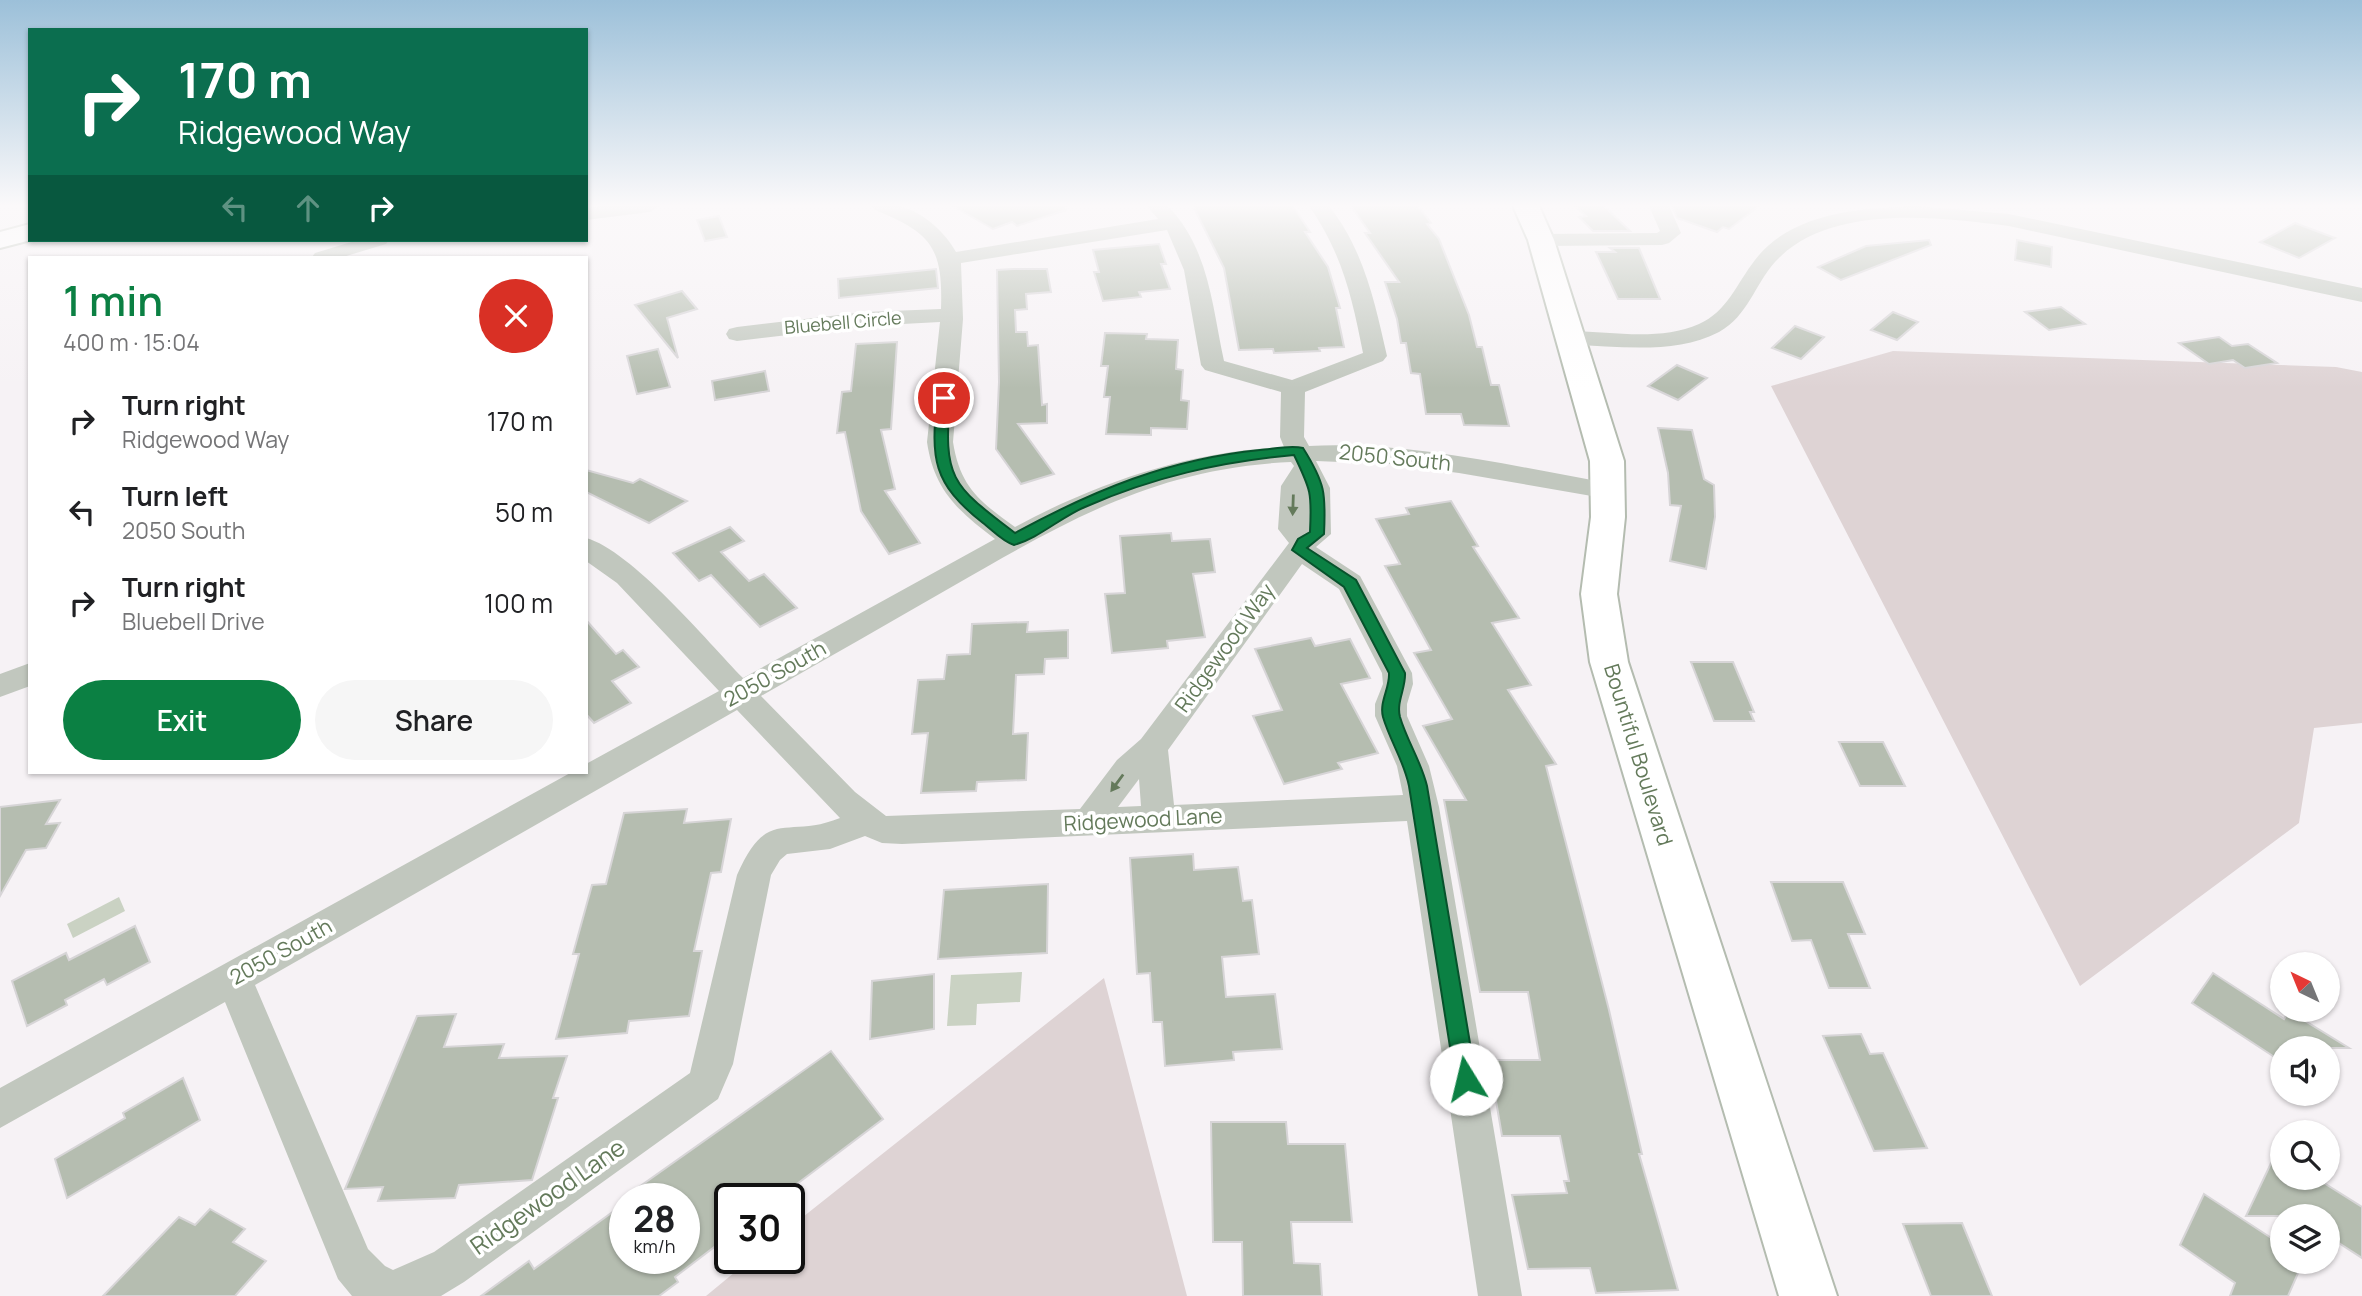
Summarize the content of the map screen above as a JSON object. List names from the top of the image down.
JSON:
{
  "streets": {
    "main road": ["Bountiful Boulevard"],
    "street": [
      "Bluebell Circle",
      "2050 South",
      "Ridgewood Way",
      "Ridgewood Lane"
    ]
  },
  "crossings": [
    ["2050 South", "Ridgewood Way"],
    ["2050 South", "Bountiful Boulevard"],
    ["2050 South", "Ridgewood Lane"],
    ["Ridgewood Way", "Ridgewood Lane"]
  ],
  "north": "top left",
  "page": {
    "turn": ["170 m", "Ridgewood Way"],
    "heading": ["1 min", "400 m · 15:04"],
    "list": [
      {
        "name": "Turn right",
        "note": "Ridgewood Way",
        "value": "170 m"
      },
      {
        "name": "Turn left",
        "note": "2050 South",
        "value": "50 m"
      },
      {
        "name": "Turn right",
        "note": "Bluebell Drive",
        "value": "100 m"
      }
    ],
    "buttons": ["Exit", "Share"],
    "speed": "28 km/h",
    "limit": "30"
  }
}
